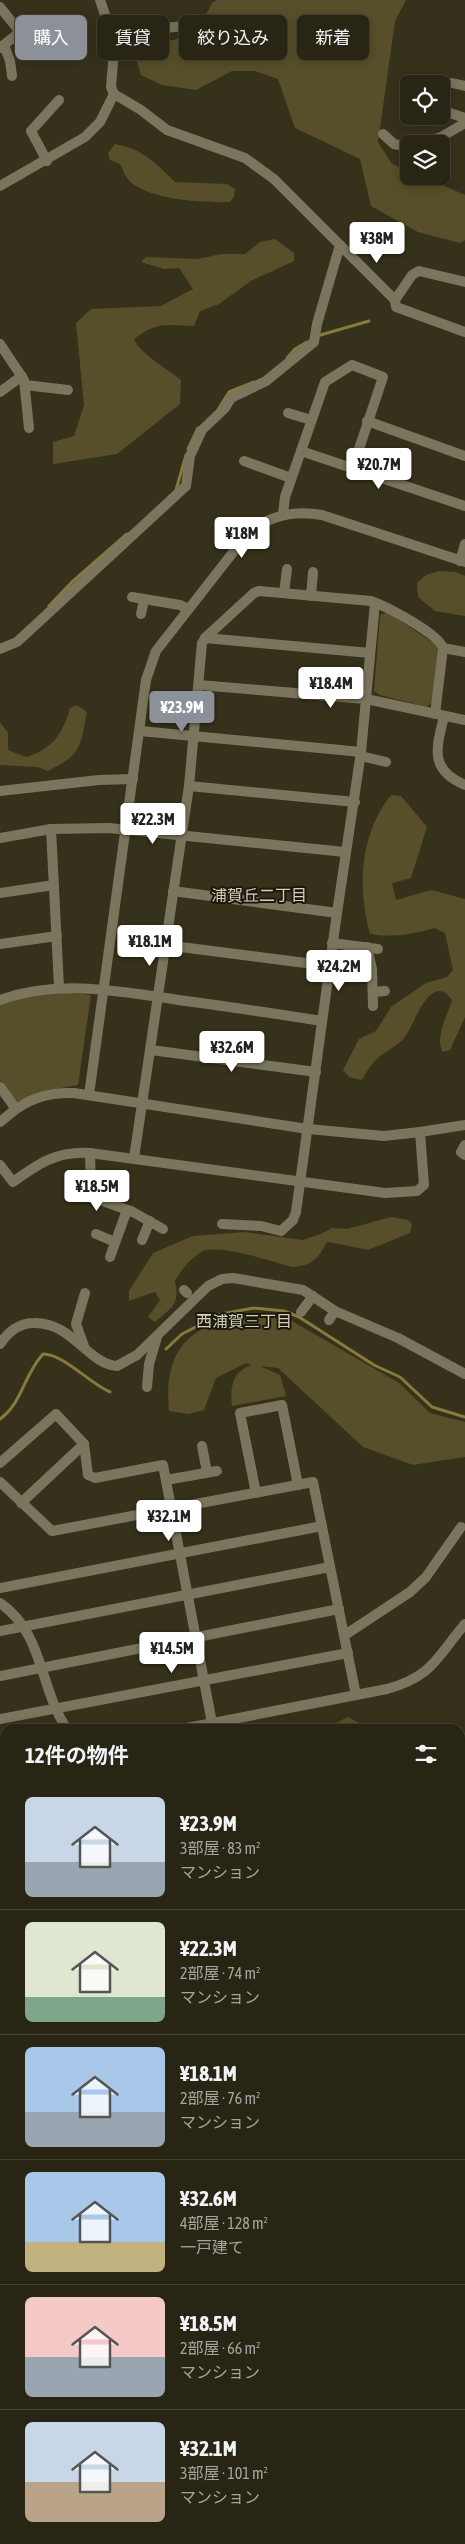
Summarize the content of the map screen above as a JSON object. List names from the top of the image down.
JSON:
{
  "districts": ["浦賀丘二丁目", "西浦賀三丁目"],
  "page": {
    "chip": [
      "購入",
      "賃貸",
      "絞り込み",
      "新着"
    ],
    "price": [
      "¥38M",
      "¥20.7M",
      "¥18M",
      "¥18.4M",
      "¥23.9M",
      "¥22.3M",
      "¥18.1M",
      "¥24.2M",
      "¥32.6M",
      "¥18.5M",
      "¥32.1M",
      "¥14.5M"
    ],
    "heading": "12件の物件",
    "list": [
      {
        "name": "¥23.9M",
        "note": "3部屋 · 83 m² · マンション"
      },
      {
        "name": "¥22.3M",
        "note": "2部屋 · 74 m² · マンション"
      },
      {
        "name": "¥18.1M",
        "note": "2部屋 · 76 m² · マンション"
      },
      {
        "name": "¥32.6M",
        "note": "4部屋 · 128 m² · 一戸建て"
      },
      {
        "name": "¥18.5M",
        "note": "2部屋 · 66 m² · マンション"
      },
      {
        "name": "¥32.1M",
        "note": "3部屋 · 101 m² · マンション"
      }
    ]
  }
}
